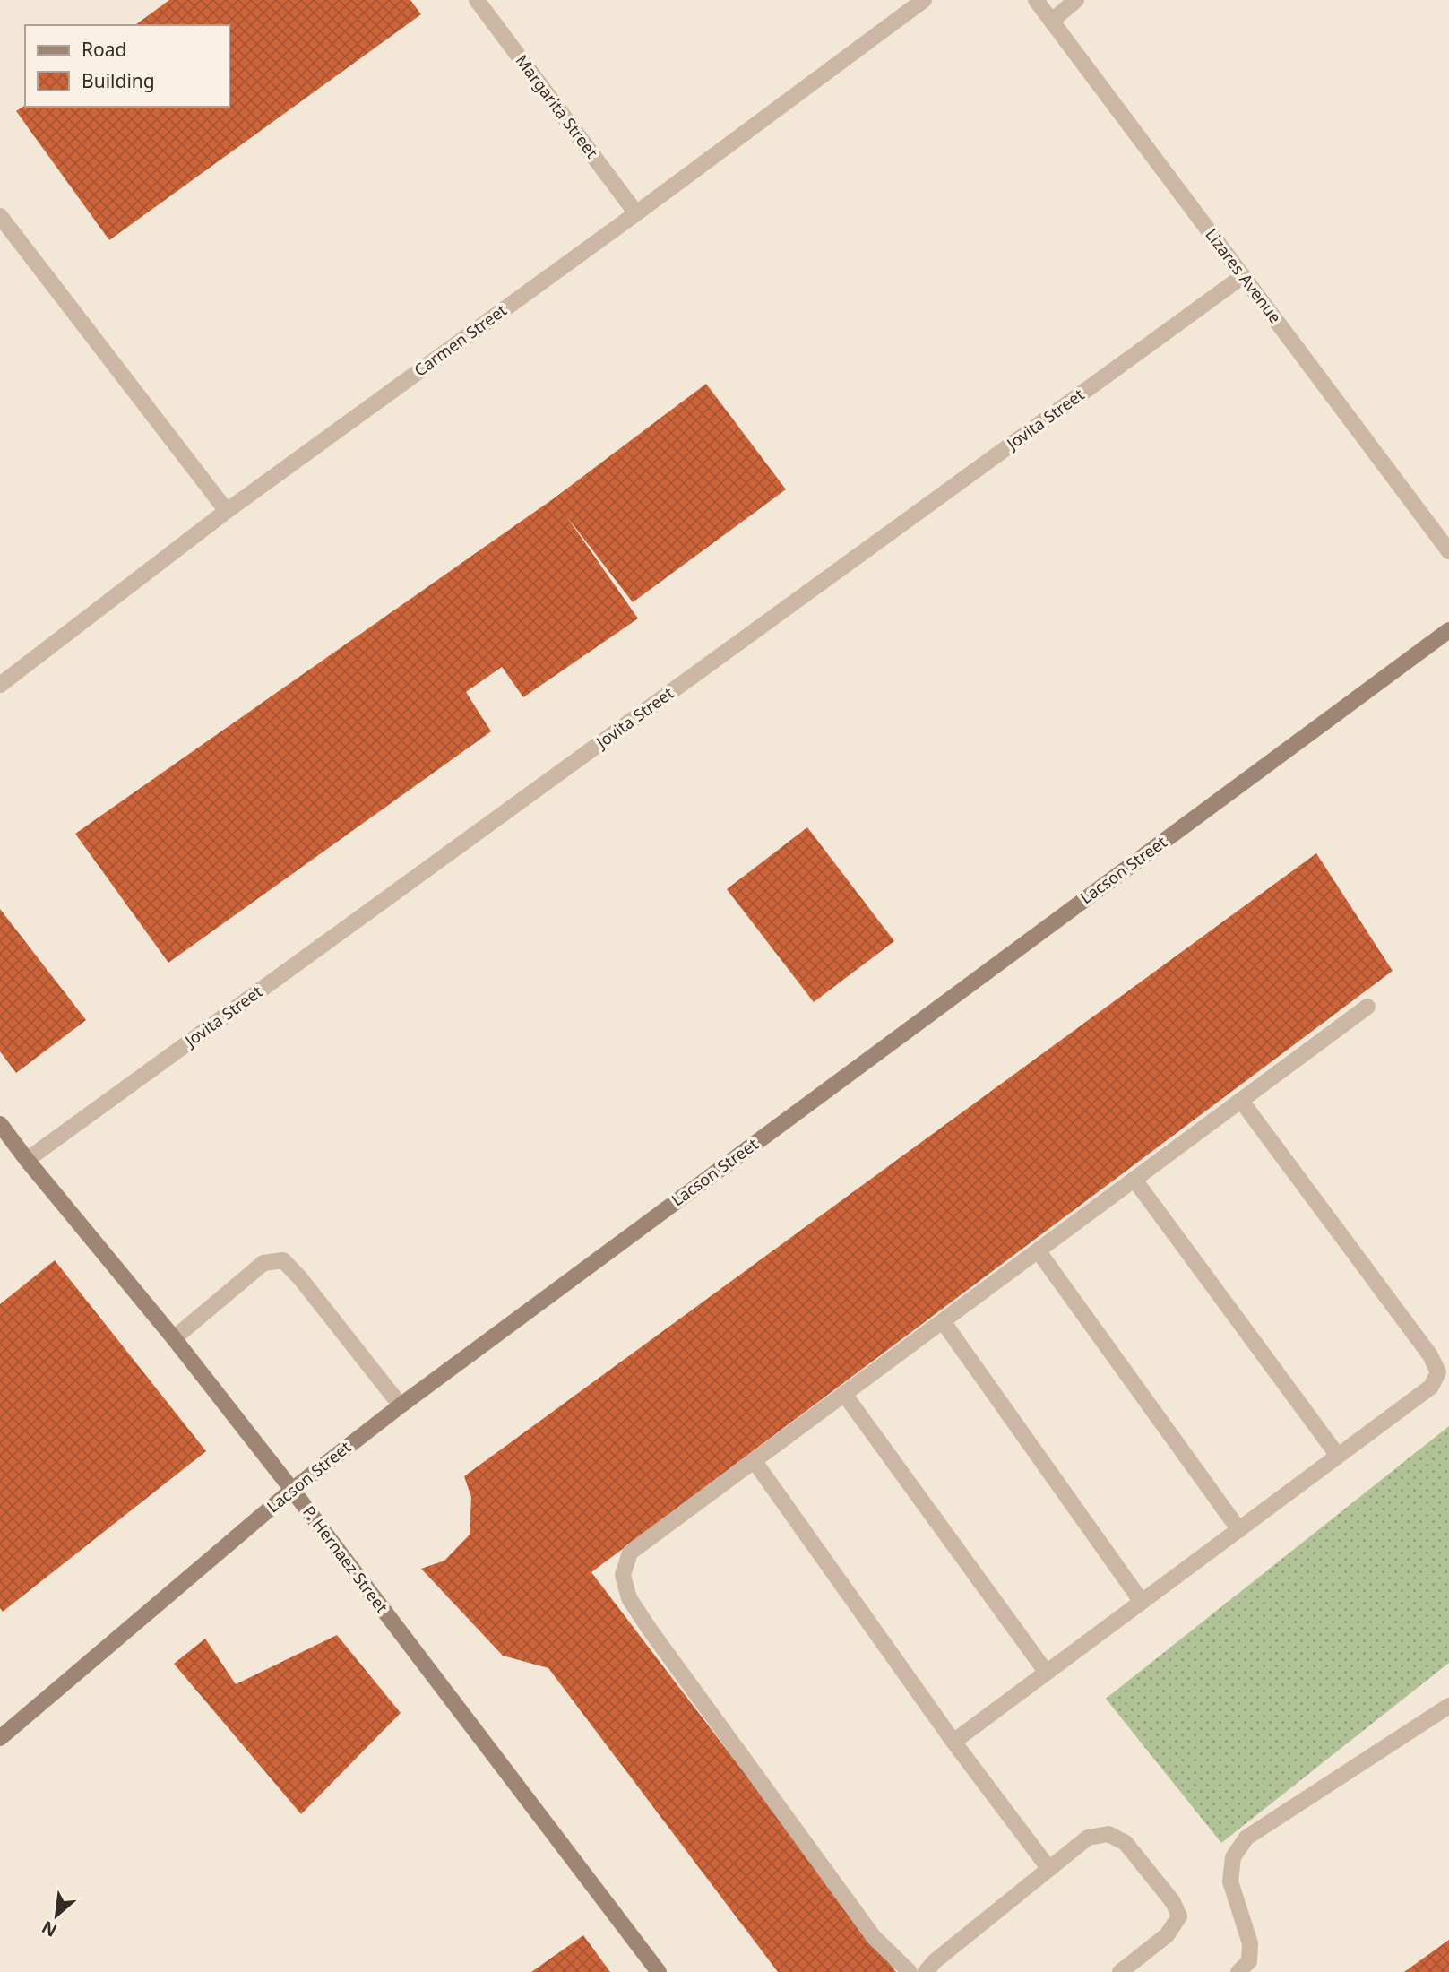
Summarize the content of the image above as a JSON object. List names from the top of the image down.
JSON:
{
  "streets": {
    "main road": ["Lacson Street", "P. Hernaez Street"],
    "street": [
      "Margarita Street",
      "Lizares Avenue",
      "Carmen Street",
      "Jovita Street"
    ]
  },
  "crossings": [
    ["Margarita Street", "Carmen Street"],
    ["Lizares Avenue", "Jovita Street"],
    ["Jovita Street", "P. Hernaez Street"],
    ["Lacson Street", "P. Hernaez Street"]
  ],
  "legend": ["Road", "Building"],
  "north": "bottom left"
}
